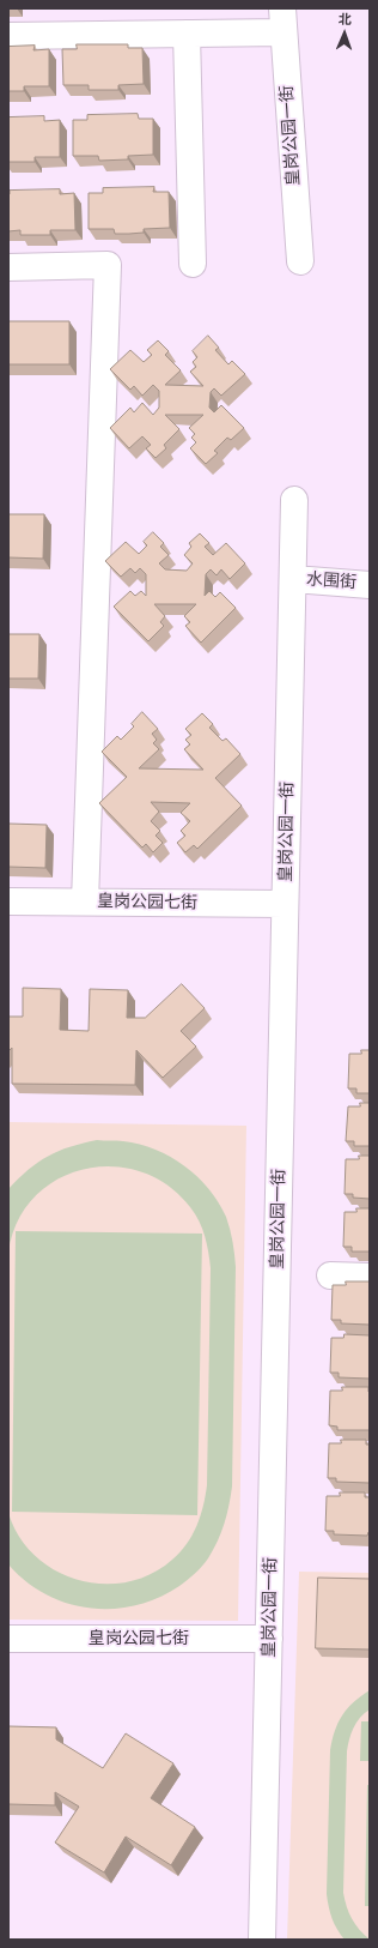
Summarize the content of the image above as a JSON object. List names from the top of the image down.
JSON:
{
  "streets": {
    "street": ["皇岗公园一街", "水围街", "皇岗公园七街"]
  },
  "crossings": [
    ["皇岗公园一街", "水围街"],
    ["皇岗公园一街", "皇岗公园七街"]
  ],
  "north": "top"
}
